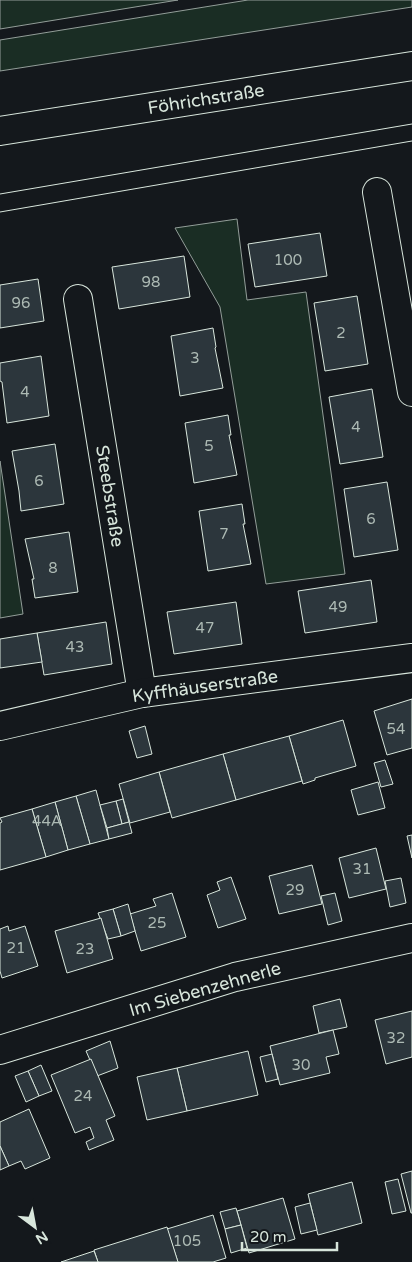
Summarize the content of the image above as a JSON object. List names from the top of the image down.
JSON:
{
  "streets": {
    "street": [
      "Föhrichstraße",
      "Steebstraße",
      "Kyffhäuserstraße",
      "Im Siebenzehnerle"
    ]
  },
  "crossings": [
    ["Steebstraße", "Kyffhäuserstraße"]
  ],
  "house_numbers": [
    "100",
    "98",
    "96",
    "2",
    "3",
    "4",
    "4",
    "5",
    "6",
    "6",
    "7",
    "8",
    "49",
    "47",
    "43",
    "54",
    "44A",
    "31",
    "29",
    "25",
    "21",
    "23",
    "32",
    "30",
    "24",
    "105"
  ],
  "scale_bar": "20 m",
  "north": "bottom right"
}
